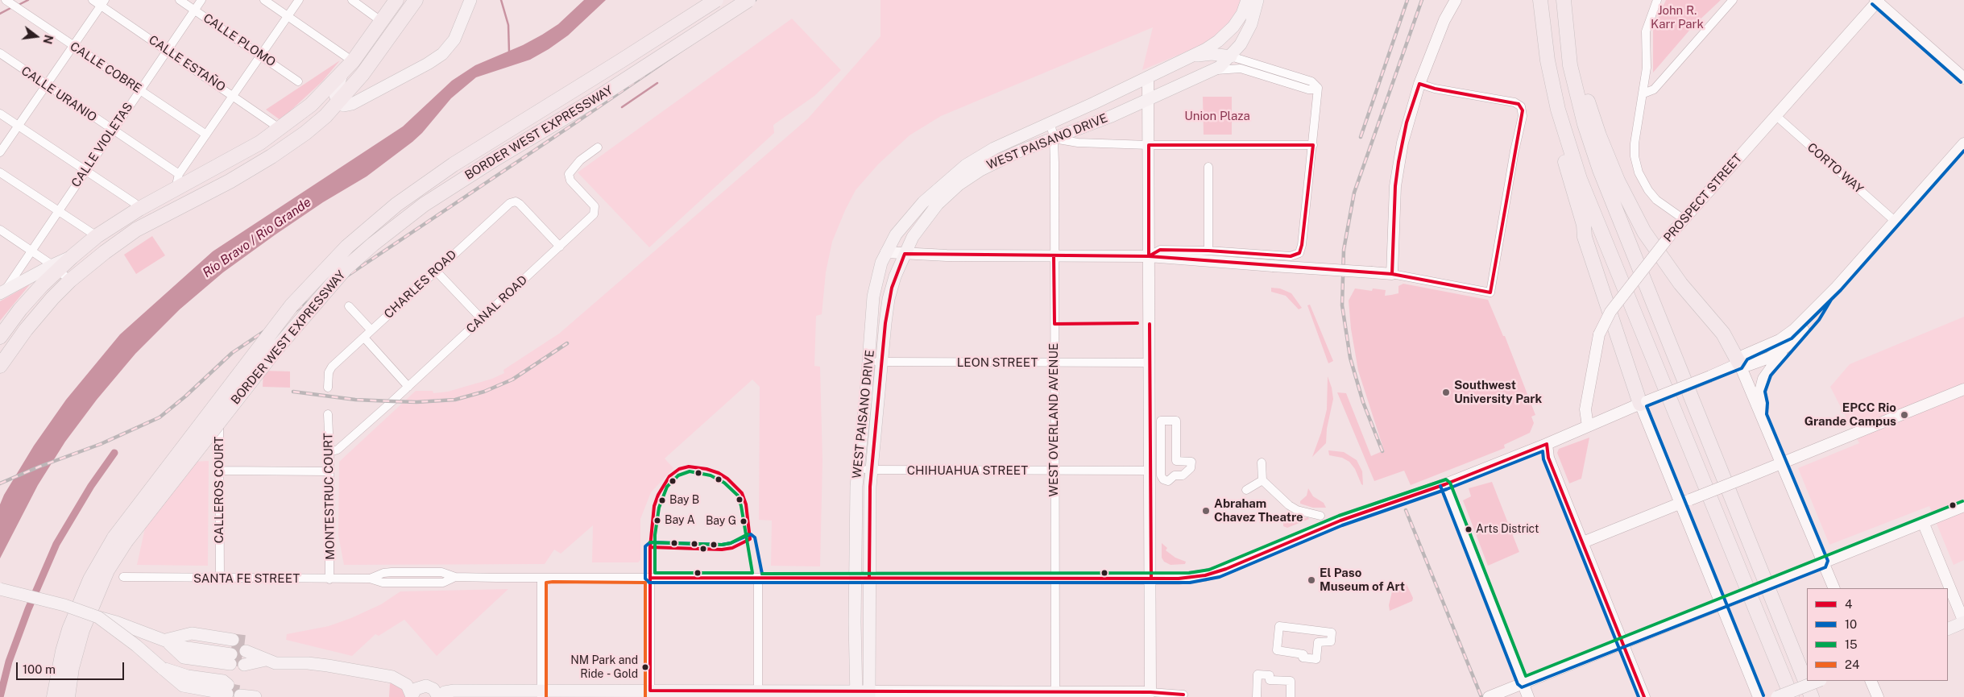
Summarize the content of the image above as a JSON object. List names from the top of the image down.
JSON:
{
  "streets": {
    "highway": ["BORDER WEST EXPRESSWAY"],
    "main road": ["WEST PAISANO DRIVE", "CALLE VIOLETAS"],
    "street": [
      "CALLE PLOMO",
      "CALLE ESTAÑO",
      "CALLE COBRE",
      "CALLE URANIO",
      "CORTO WAY",
      "PROSPECT STREET",
      "CHARLES ROAD",
      "CANAL ROAD",
      "LEON STREET",
      "WEST OVERLAND AVENUE",
      "CHIHUAHUA STREET",
      "CALLEROS COURT",
      "MONTESTRUC COURT",
      "SANTA FE STREET"
    ]
  },
  "crossings": [
    ["CALLE PLOMO", "CALLE VIOLETAS"],
    ["CALLE ESTAÑO", "CALLE VIOLETAS"],
    ["CALLE COBRE", "CALLE VIOLETAS"],
    ["CALLE URANIO", "CALLE VIOLETAS"],
    ["WEST PAISANO DRIVE", "LEON STREET"],
    ["WEST PAISANO DRIVE", "WEST OVERLAND AVENUE"],
    ["WEST PAISANO DRIVE", "CHIHUAHUA STREET"],
    ["WEST PAISANO DRIVE", "SANTA FE STREET"],
    ["CORTO WAY", "PROSPECT STREET"],
    ["PROSPECT STREET", "SANTA FE STREET"],
    ["CHARLES ROAD", "CANAL ROAD"],
    ["CANAL ROAD", "MONTESTRUC COURT"],
    ["LEON STREET", "WEST OVERLAND AVENUE"],
    ["WEST OVERLAND AVENUE", "CHIHUAHUA STREET"],
    ["WEST OVERLAND AVENUE", "SANTA FE STREET"],
    ["CALLEROS COURT", "SANTA FE STREET"],
    ["MONTESTRUC COURT", "SANTA FE STREET"]
  ],
  "water": ["Río Bravo / Rio Grande"],
  "parks": ["John R. Karr Park", "Union Plaza"],
  "places": [
    "Southwest University Park",
    "EPCC Rio Grande Campus",
    "Bay B",
    "Abraham Chavez Theatre",
    "Bay A",
    "Bay G",
    "Arts District",
    "El Paso Museum of Art",
    "NM Park and Ride - Gold"
  ],
  "lines": [
    "transit line 10",
    "transit line 4",
    "transit line 15",
    "transit line 24"
  ],
  "legend": [
    "4",
    "10",
    "15",
    "24"
  ],
  "scale_bar": "100 m",
  "north": "right"
}
